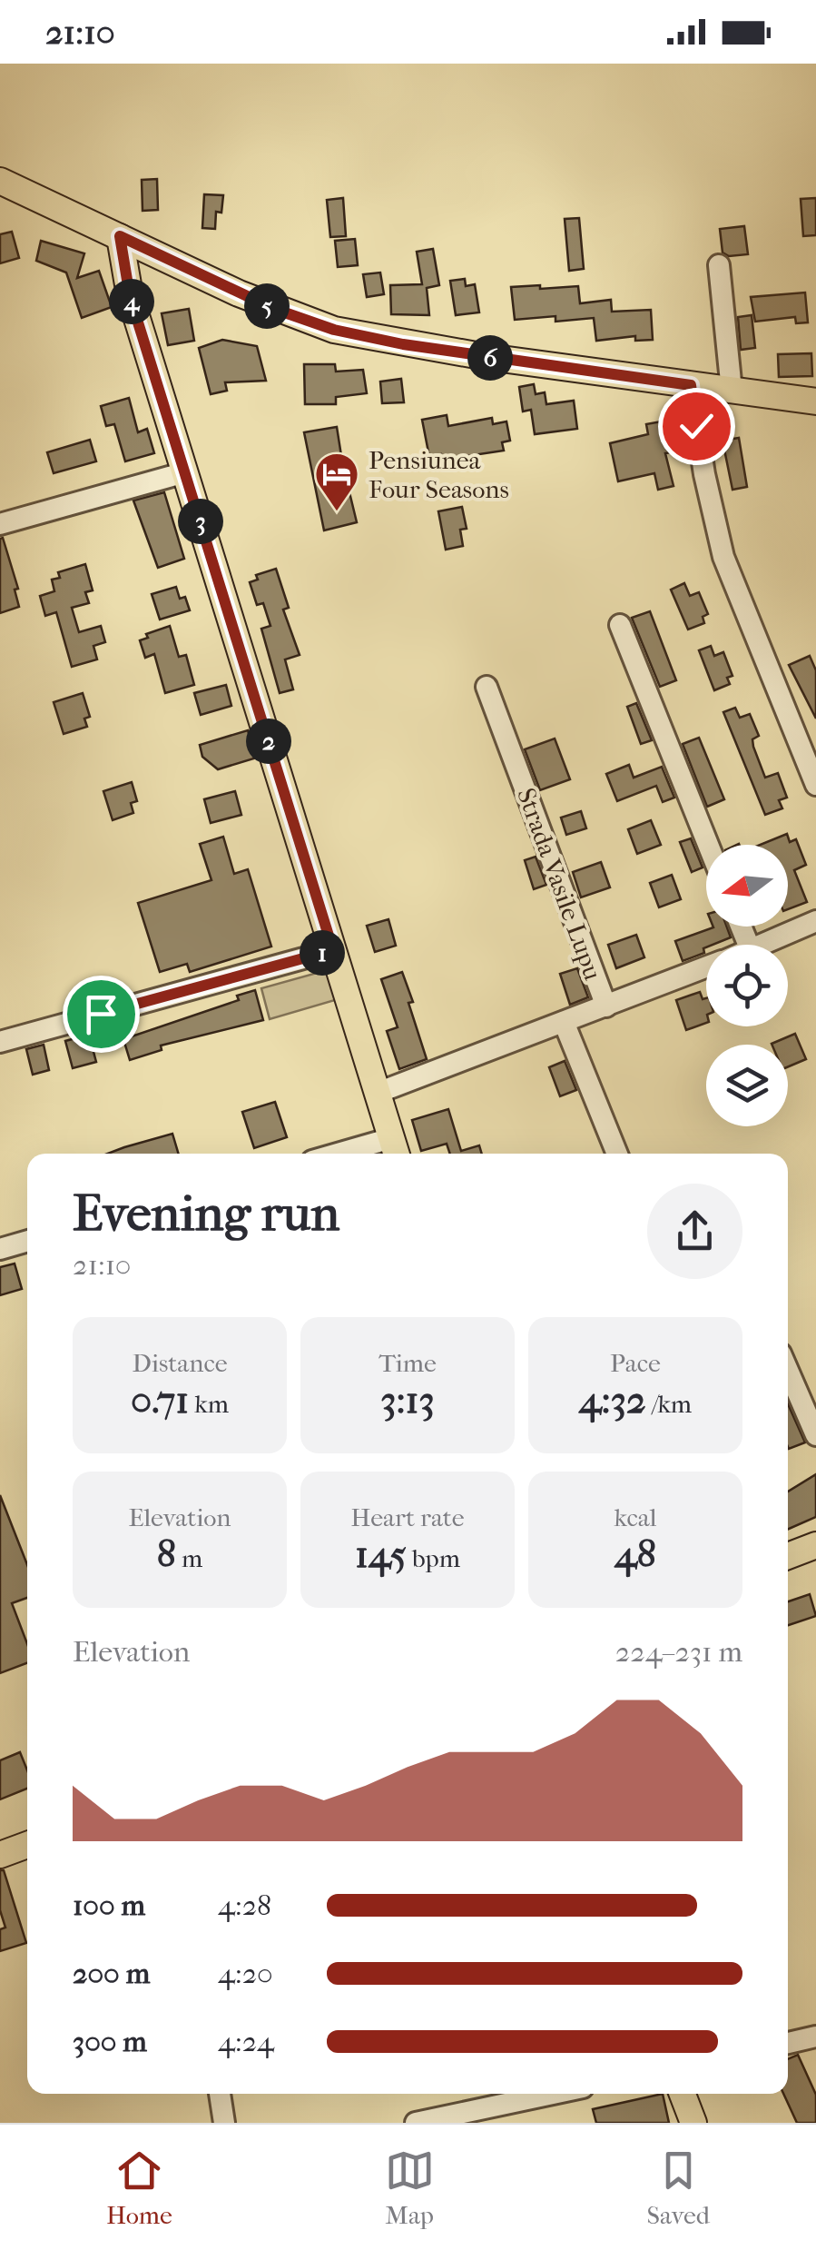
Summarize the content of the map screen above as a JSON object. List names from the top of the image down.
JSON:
{
  "streets": {
    "street": ["Strada Vasile Lupu"]
  },
  "places": {
    "hotel": ["Pensiunea Four Seasons"]
  },
  "north": "left",
  "page": {
    "status": "21:10",
    "pins": [
      "4",
      "5",
      "6",
      "3",
      "2",
      "1"
    ],
    "heading": ["Evening run", "21:10"],
    "stats": [
      ["Distance", "0.71 km"],
      ["Time", "3:13"],
      ["Pace", "4:32 /km"],
      ["Elevation", "8 m"],
      ["Heart rate", "145 bpm"],
      ["kcal", "48"]
    ],
    "chart": ["Elevation", "224–231 m"],
    "list": [
      {
        "name": "100 m",
        "note": "4:28"
      },
      {
        "name": "200 m",
        "note": "4:20"
      },
      {
        "name": "300 m",
        "note": "4:24"
      }
    ],
    "tabs": ["Home", "Map", "Saved"]
  }
}
